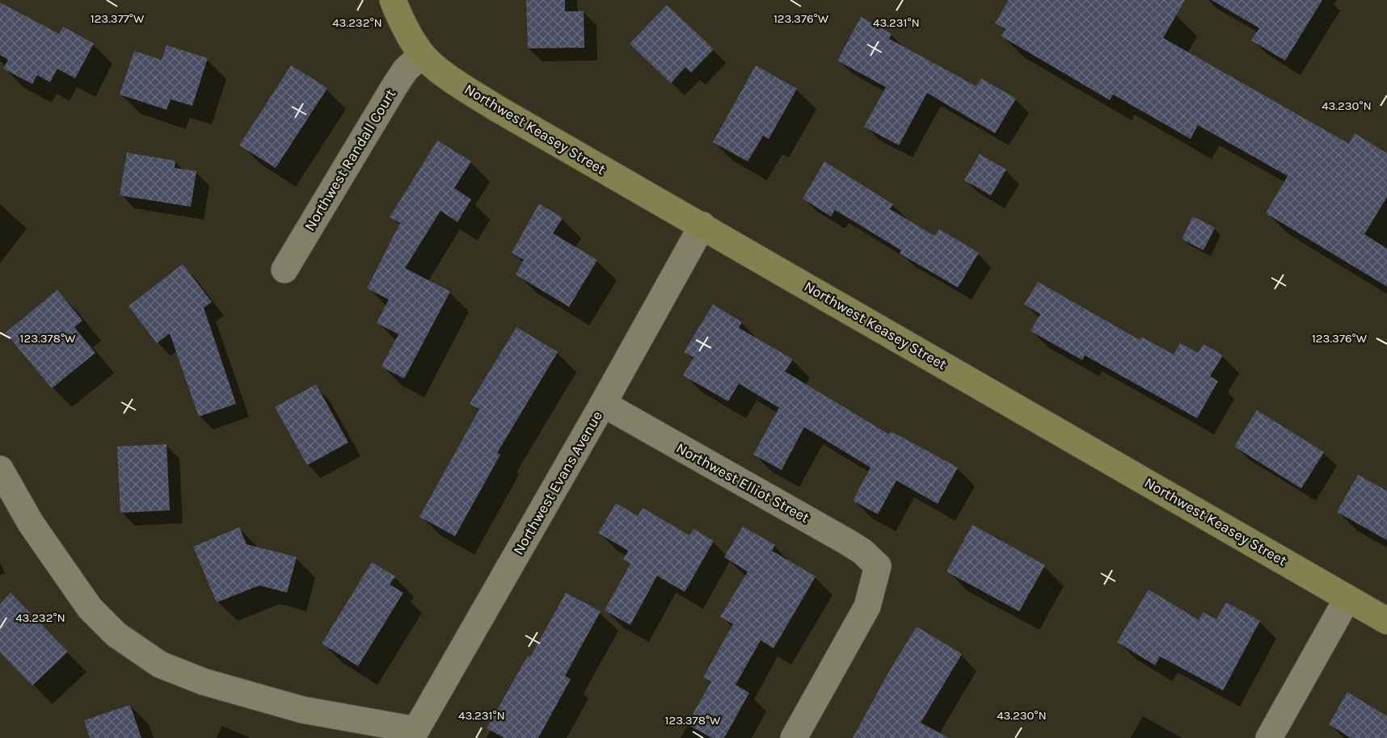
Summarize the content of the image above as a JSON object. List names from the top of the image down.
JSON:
{
  "streets": {
    "street": [
      "Northwest Keasey Street",
      "Northwest Randall Court",
      "Northwest Evans Avenue",
      "Northwest Elliot Street"
    ]
  },
  "crossings": [
    ["Northwest Keasey Street", "Northwest Randall Court"],
    ["Northwest Keasey Street", "Northwest Evans Avenue"],
    ["Northwest Evans Avenue", "Northwest Elliot Street"]
  ],
  "coordinates": [
    "123.377°W",
    "123.376°W",
    "43.232°N",
    "43.231°N",
    "43.230°N",
    "123.378°W"
  ]
}
